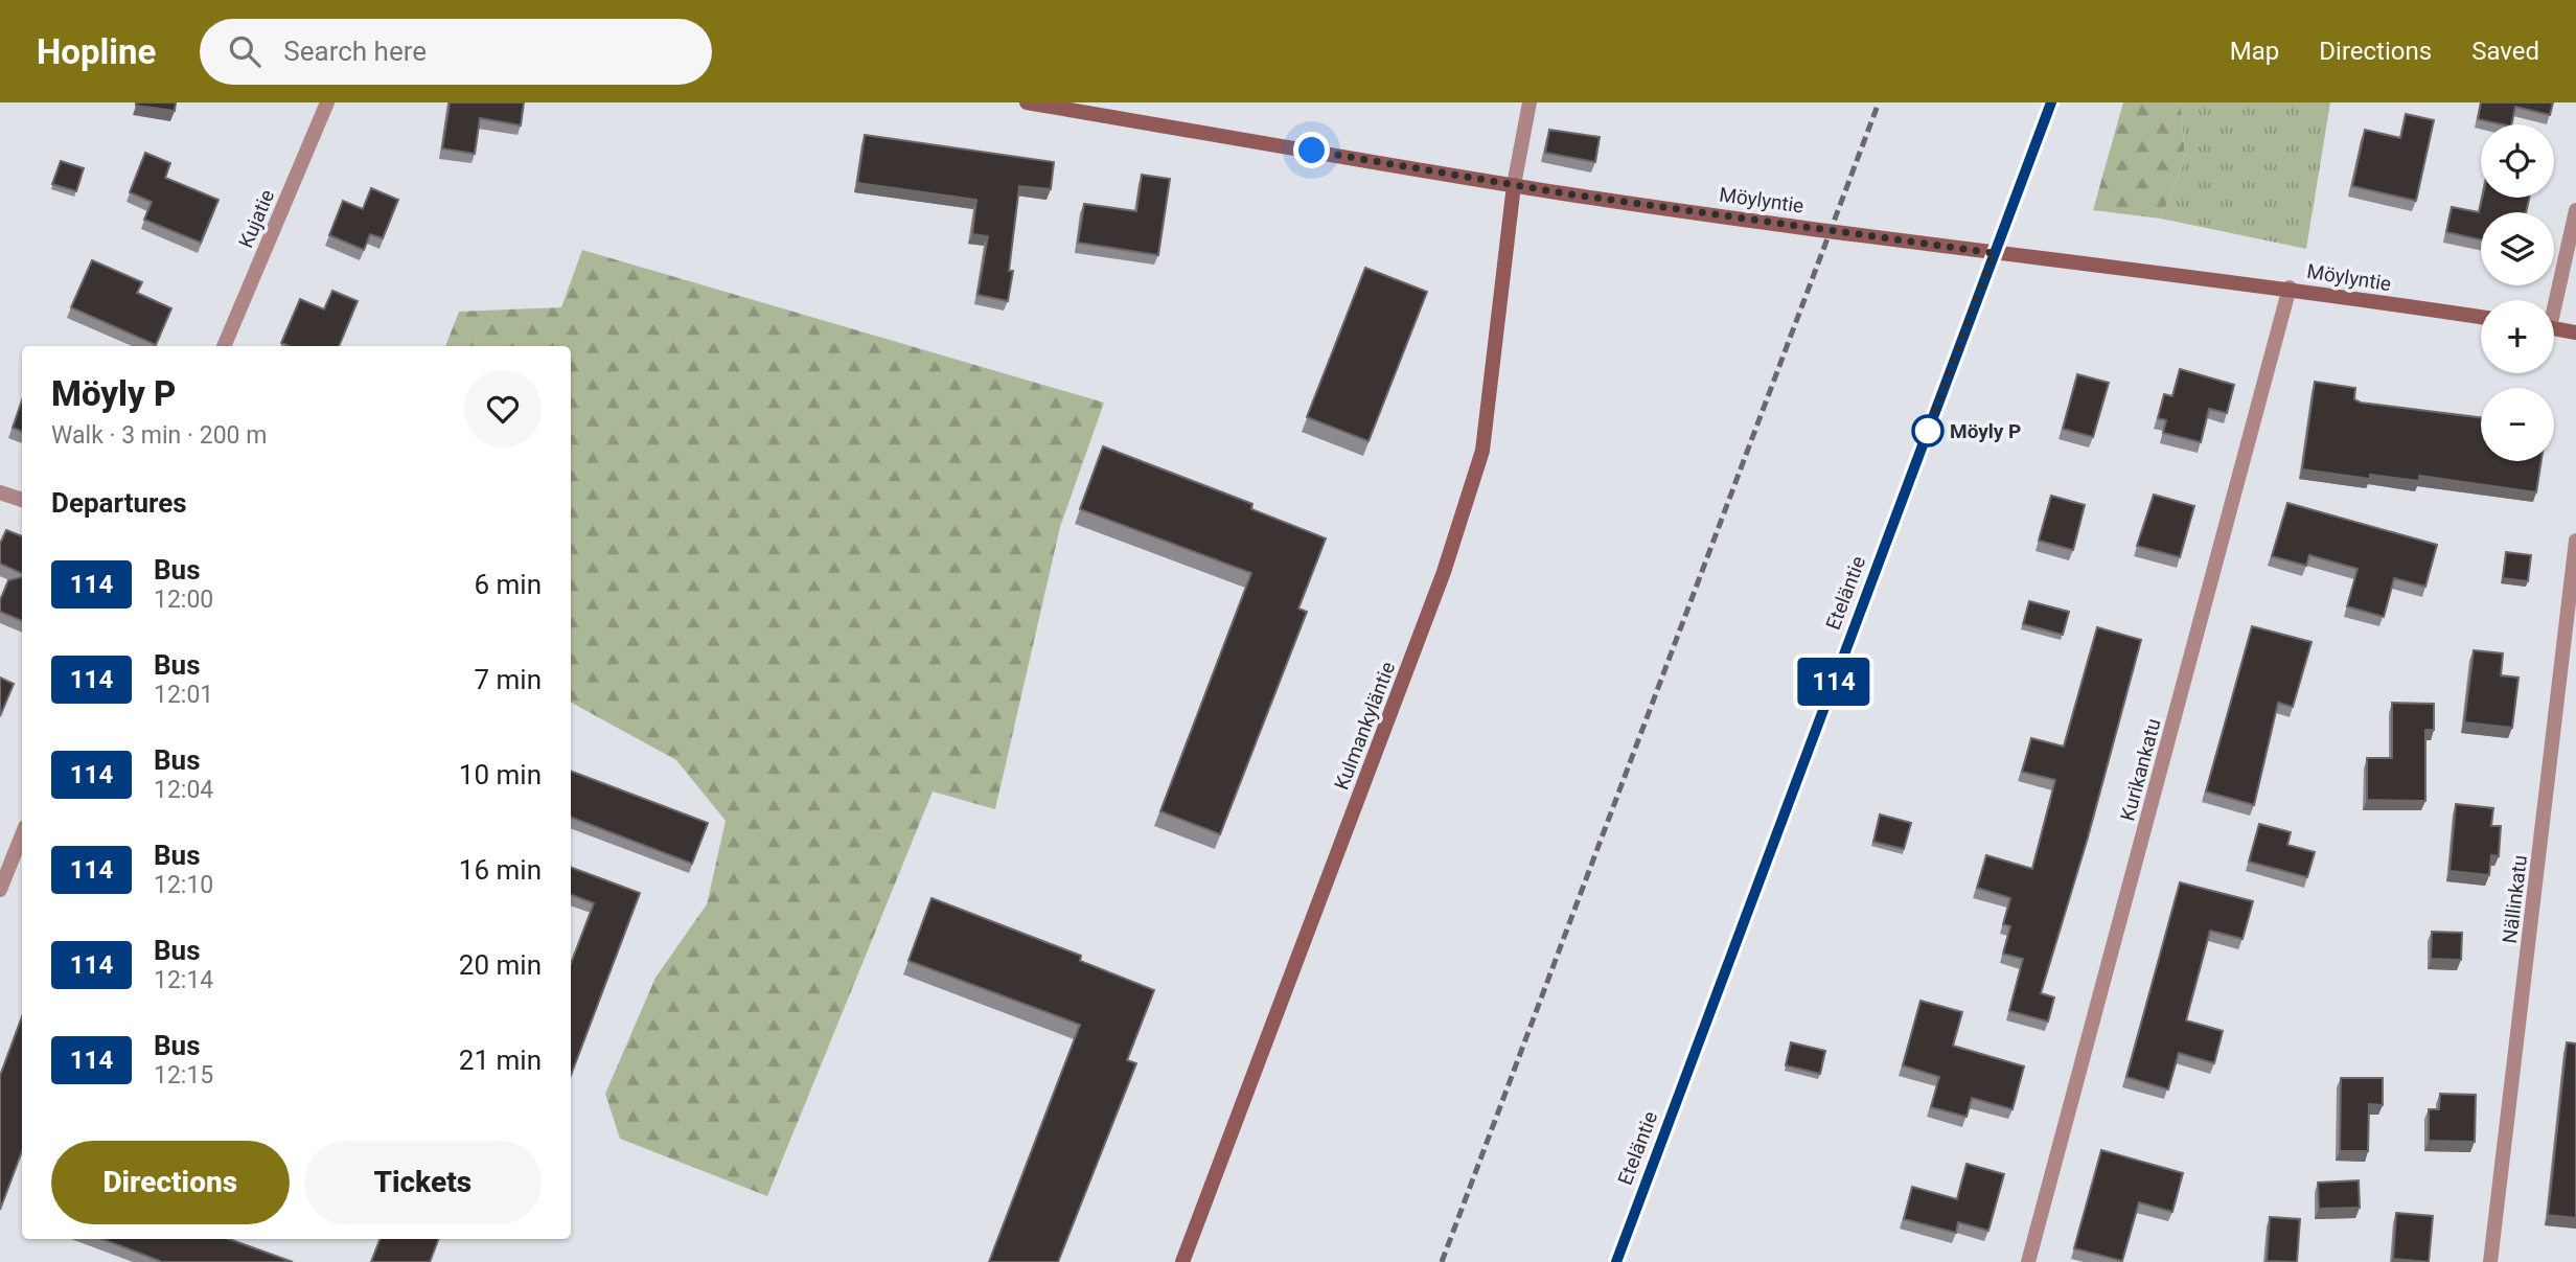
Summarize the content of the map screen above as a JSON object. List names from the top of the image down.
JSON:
{
  "streets": {
    "street": [
      "Möylyntie",
      "Kujatie",
      "Eteläntie",
      "Kulmankyläntie",
      "Kurikankatu",
      "Nällinkatu"
    ]
  },
  "crossings": [
    ["Möylyntie", "Eteläntie"],
    ["Möylyntie", "Kulmankyläntie"],
    ["Möylyntie", "Kurikankatu"]
  ],
  "places": ["Möyly P"],
  "lines": ["bus line 114"],
  "page": {
    "header": "Hopline",
    "search": "Search here",
    "nav": ["Map", "Directions", "Saved"],
    "on_map": "114",
    "map_buttons": ["+", "−"],
    "heading": [
      ["Möyly P", "Walk · 3 min · 200 m"],
      "Departures"
    ],
    "list": [
      {
        "mark": "114",
        "name": "Bus",
        "note": "12:00",
        "value": "6 min"
      },
      {
        "mark": "114",
        "name": "Bus",
        "note": "12:01",
        "value": "7 min"
      },
      {
        "mark": "114",
        "name": "Bus",
        "note": "12:04",
        "value": "10 min"
      },
      {
        "mark": "114",
        "name": "Bus",
        "note": "12:10",
        "value": "16 min"
      },
      {
        "mark": "114",
        "name": "Bus",
        "note": "12:14",
        "value": "20 min"
      },
      {
        "mark": "114",
        "name": "Bus",
        "note": "12:15",
        "value": "21 min"
      }
    ],
    "buttons": ["Directions", "Tickets"]
  }
}
